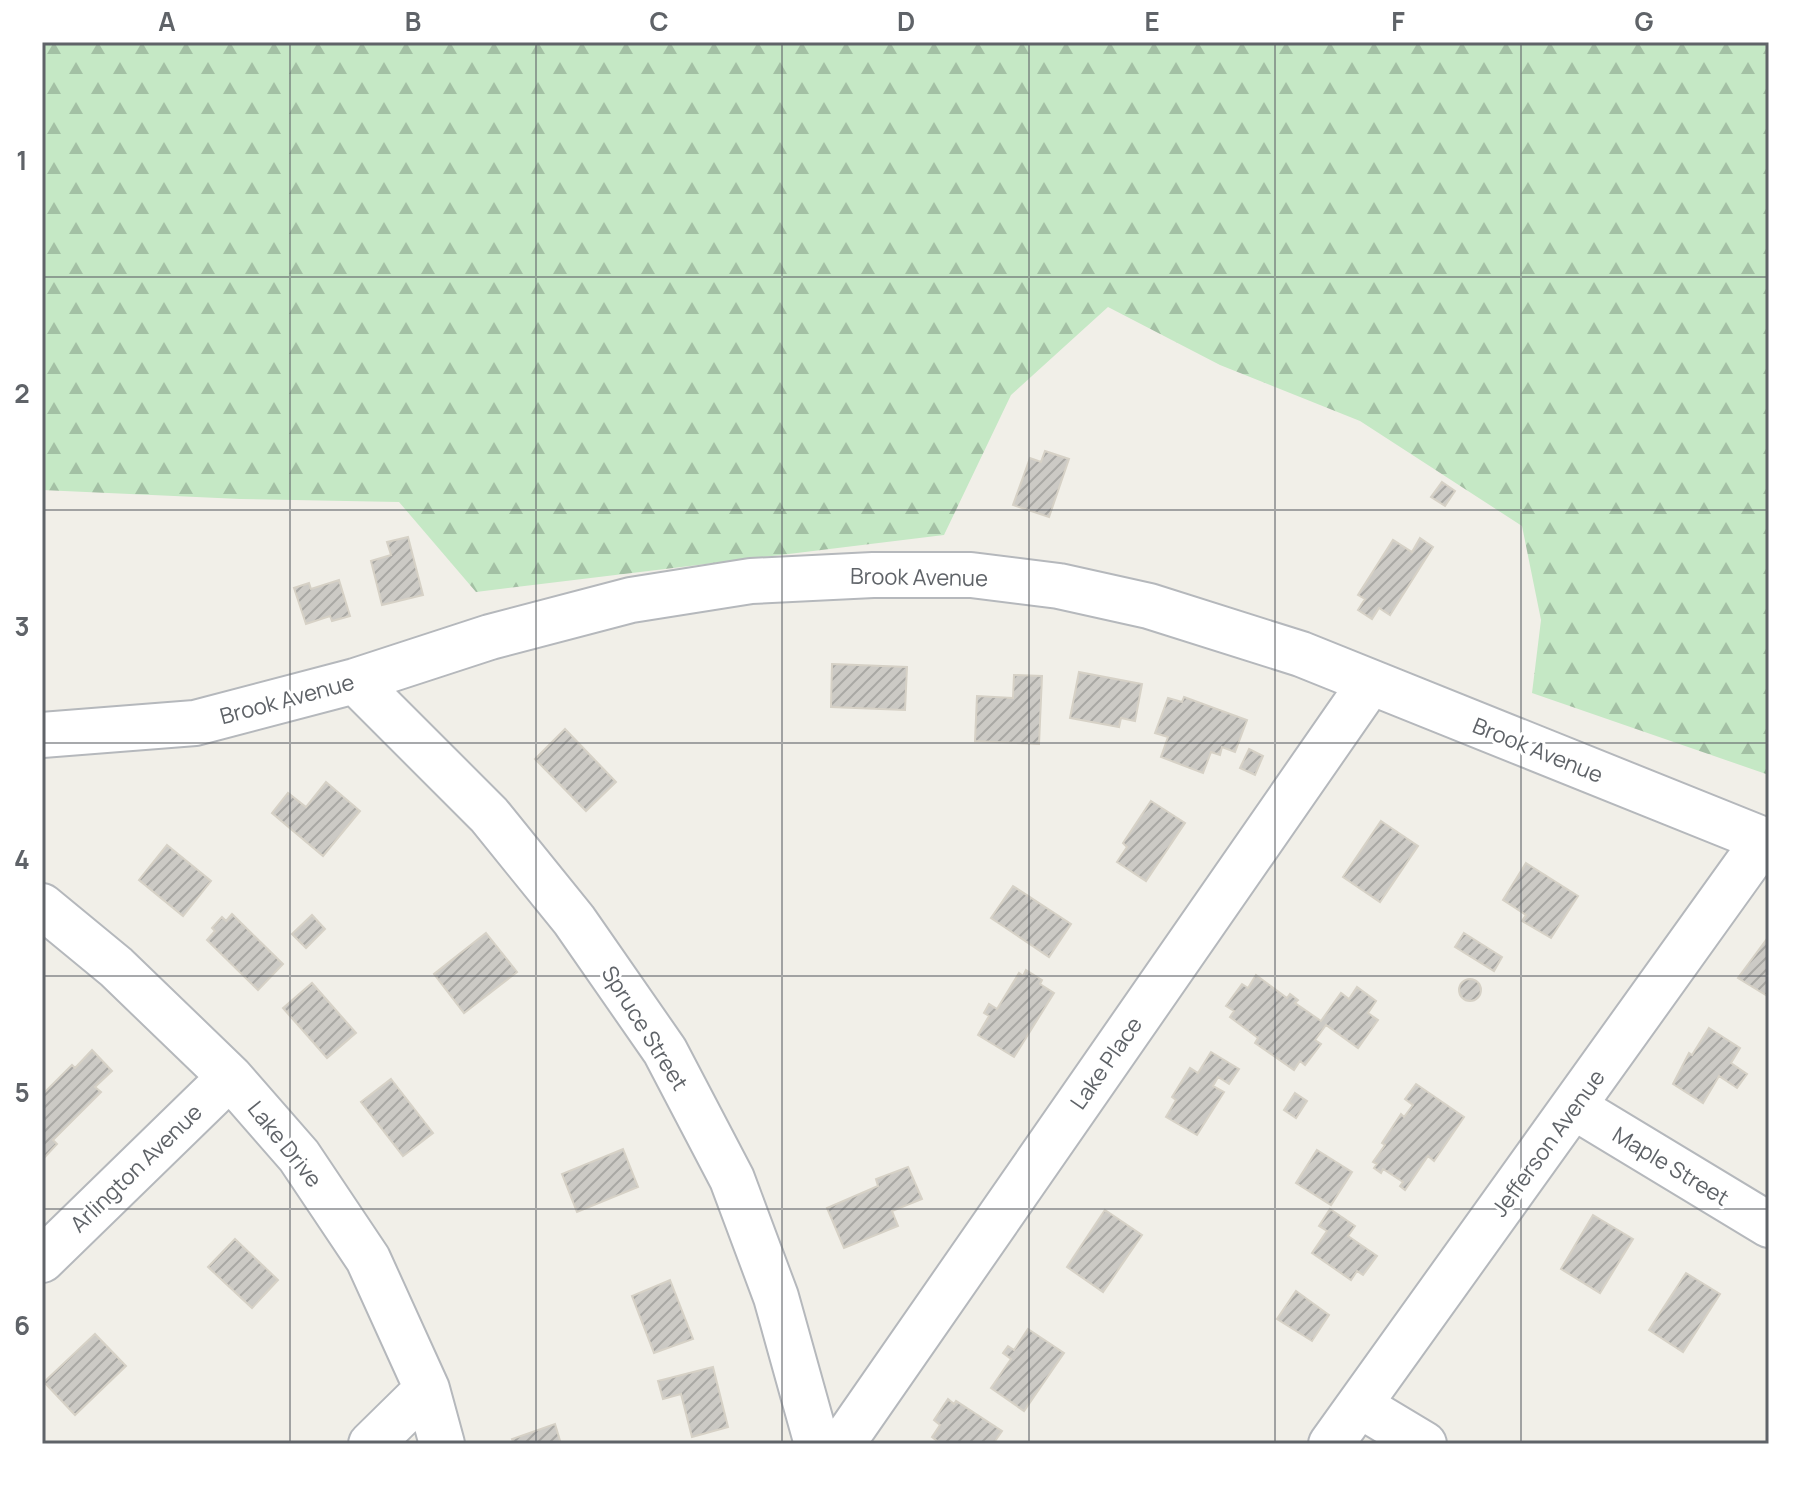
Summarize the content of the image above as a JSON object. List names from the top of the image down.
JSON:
{
  "streets": {
    "street": [
      "Brook Avenue",
      "Spruce Street",
      "Lake Place",
      "Jefferson Avenue",
      "Lake Drive",
      "Maple Street",
      "Arlington Avenue"
    ]
  },
  "crossings": [
    ["Brook Avenue", "Spruce Street"],
    ["Brook Avenue", "Lake Place"],
    ["Brook Avenue", "Jefferson Avenue"],
    ["Jefferson Avenue", "Maple Street"],
    ["Lake Drive", "Arlington Avenue"]
  ],
  "grid": {
    "columns": [
      "A",
      "B",
      "C",
      "D",
      "E",
      "F",
      "G"
    ],
    "rows": [
      "1",
      "2",
      "3",
      "4",
      "5",
      "6"
    ]
  }
}
